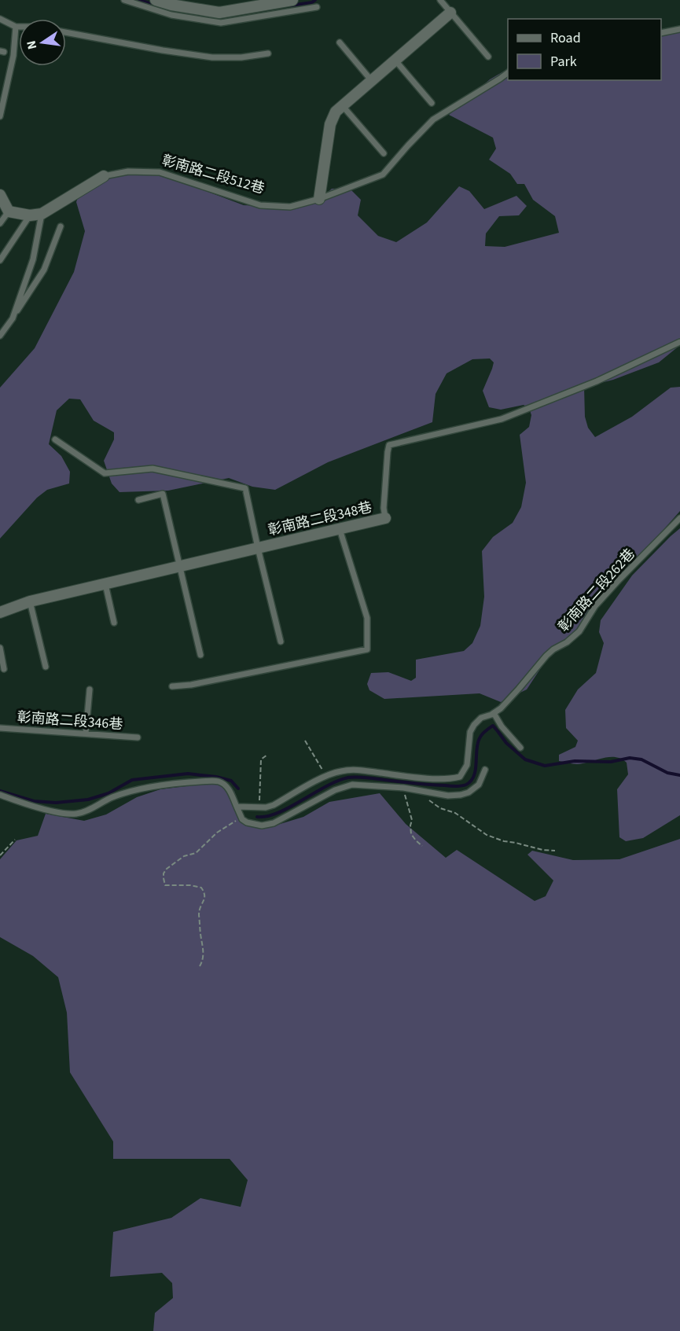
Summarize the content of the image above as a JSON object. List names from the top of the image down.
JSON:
{
  "streets": {
    "street": ["彰南路二段512巷", "彰南路二段348巷"],
    "lane": ["彰南路二段262巷", "彰南路二段346巷"]
  },
  "legend": ["Road", "Park"],
  "north": "left"
}
